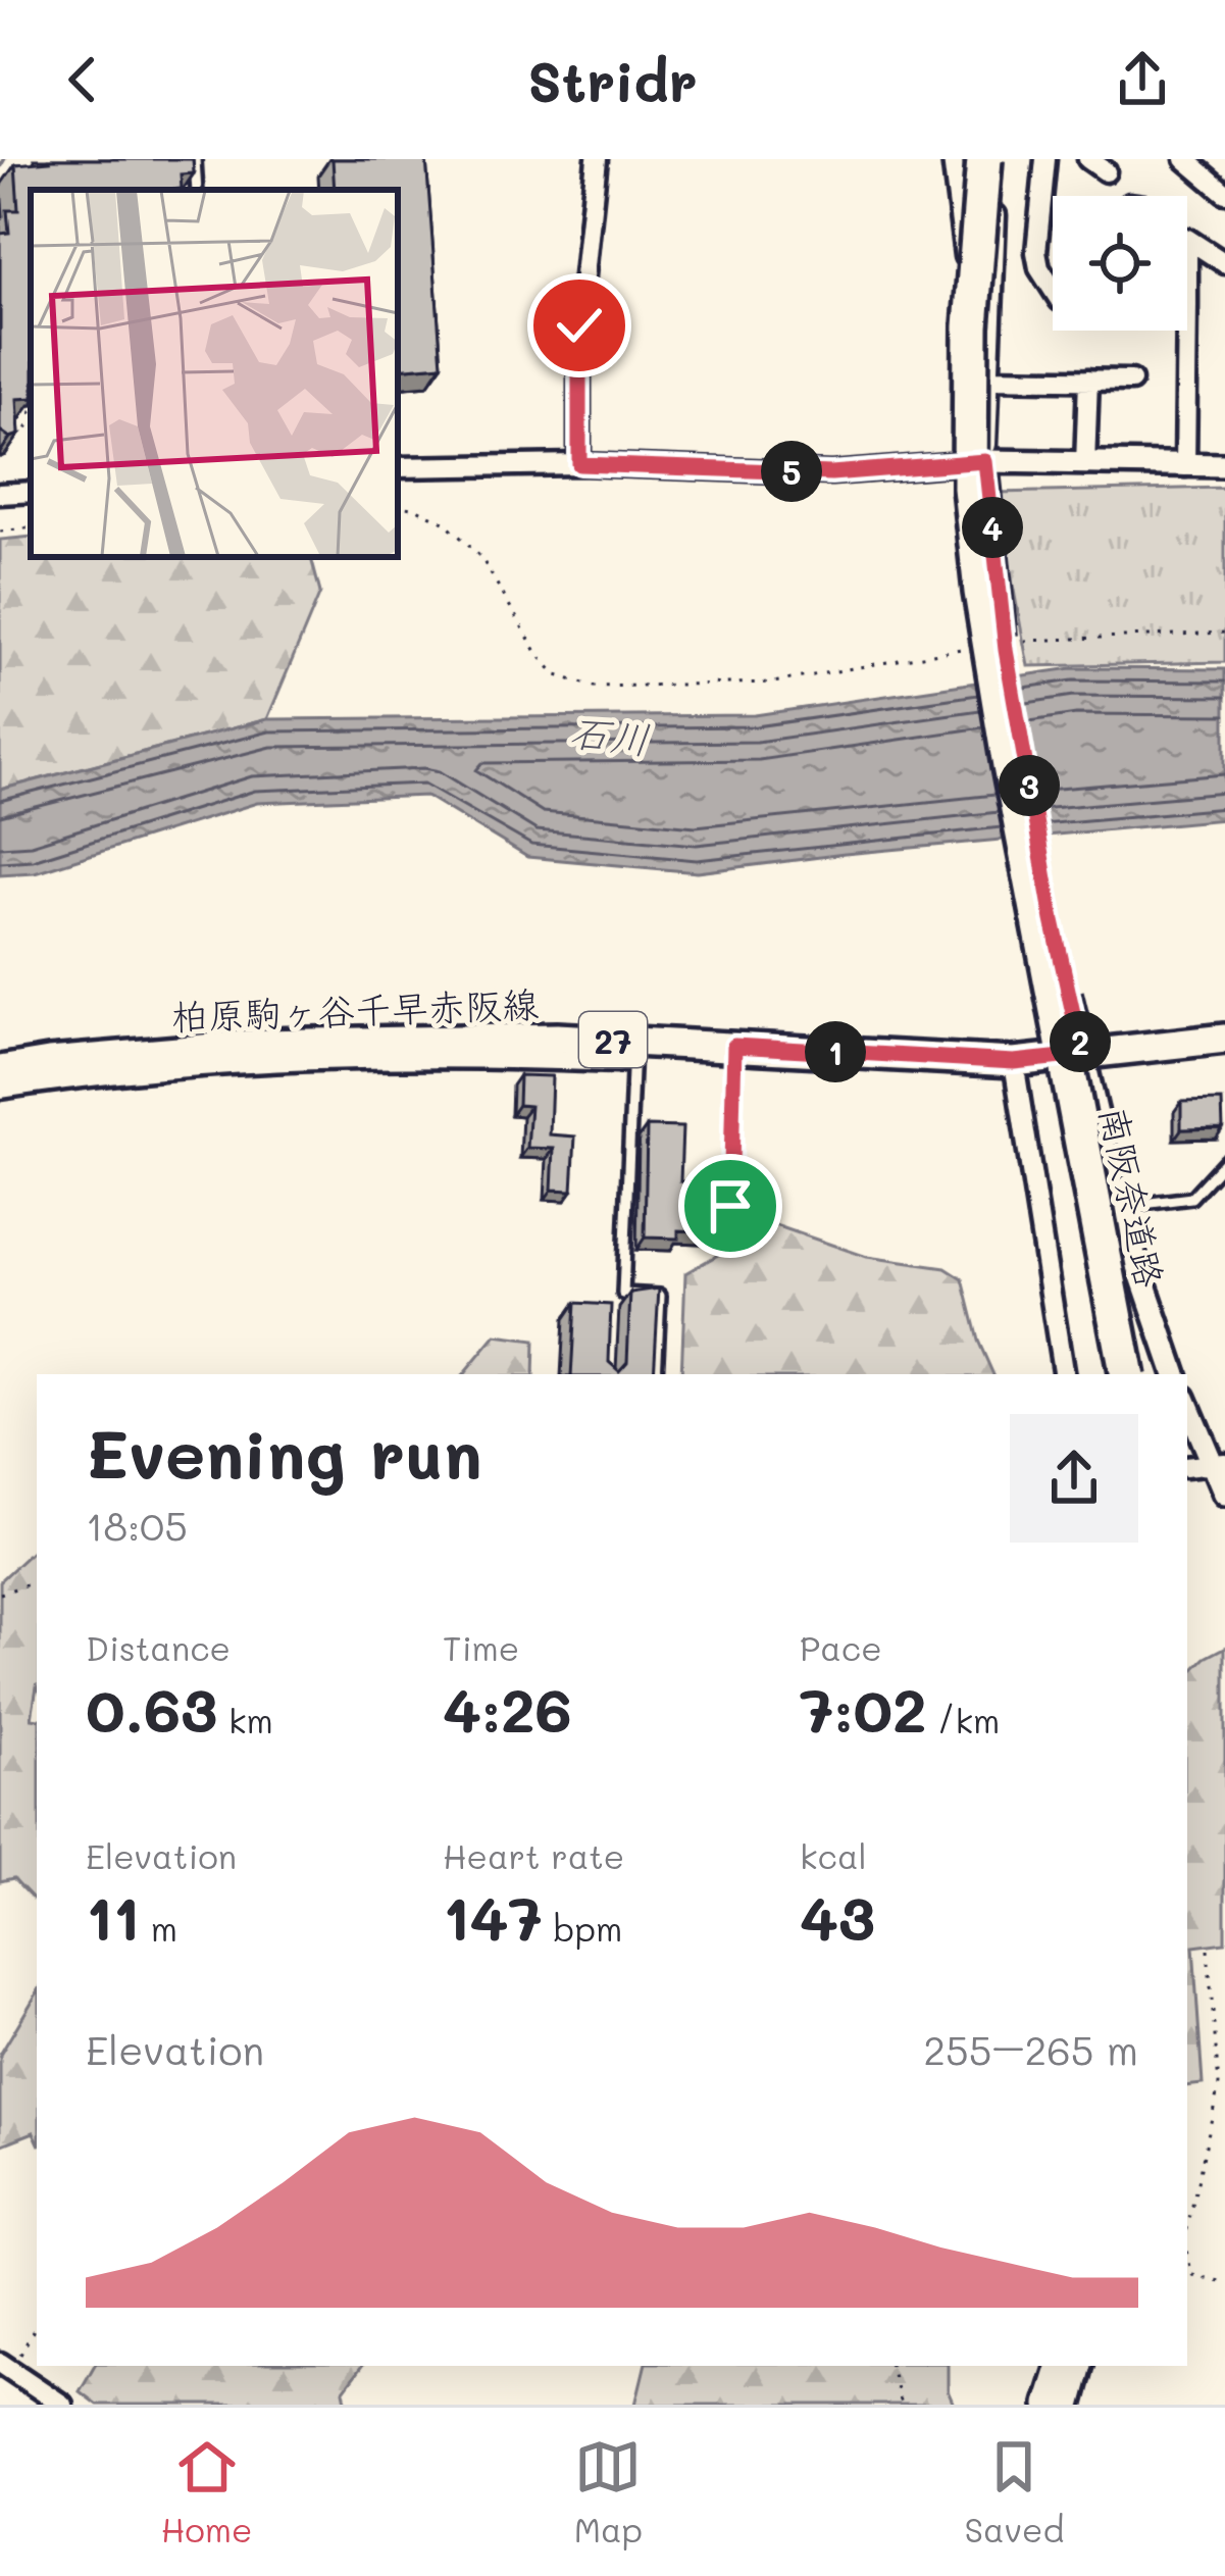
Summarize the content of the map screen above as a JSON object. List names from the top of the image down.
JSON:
{
  "streets": {
    "highway": ["南阪奈道路"],
    "main road": ["柏原駒ヶ谷千早赤阪線", "27"]
  },
  "water": ["石川"],
  "page": {
    "header": "Stridr",
    "pins": [
      "5",
      "4",
      "3",
      "2",
      "1"
    ],
    "heading": ["Evening run", "18:05"],
    "stats": [
      ["Distance", "0.63 km"],
      ["Time", "4:26"],
      ["Pace", "7:02 /km"],
      ["Elevation", "11 m"],
      ["Heart rate", "147 bpm"],
      ["kcal", "43"]
    ],
    "chart": ["Elevation", "255–265 m"],
    "tabs": ["Home", "Map", "Saved"]
  }
}
